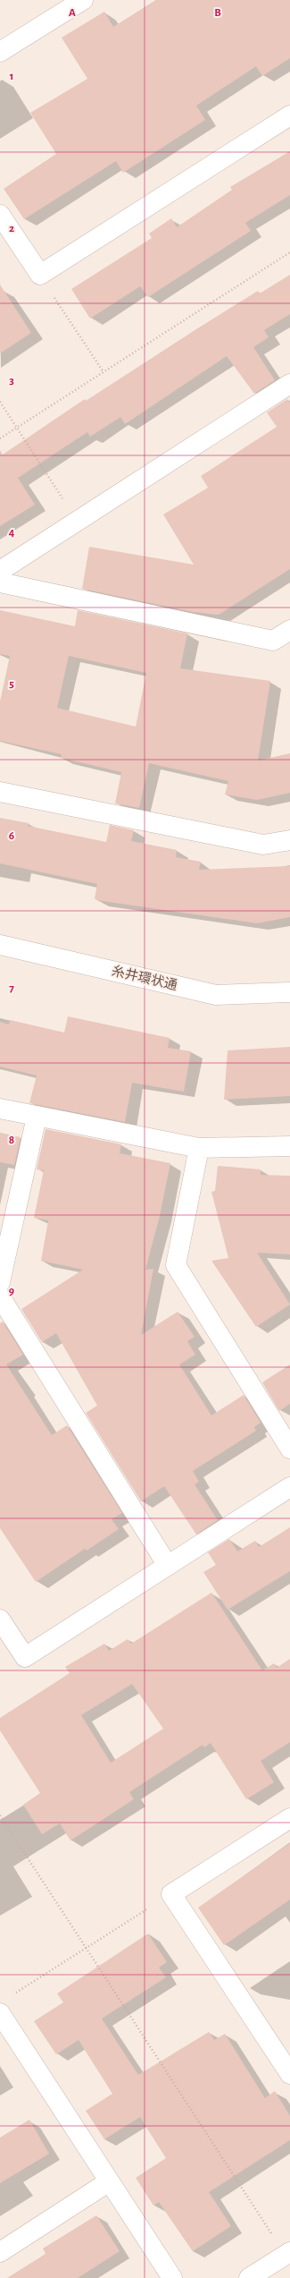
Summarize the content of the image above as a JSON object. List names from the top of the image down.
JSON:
{
  "streets": {
    "street": ["糸井環状通"]
  },
  "grid": {
    "columns": ["A", "B"],
    "rows": [
      "1",
      "2",
      "3",
      "4",
      "5",
      "6",
      "7",
      "8",
      "9"
    ]
  }
}
